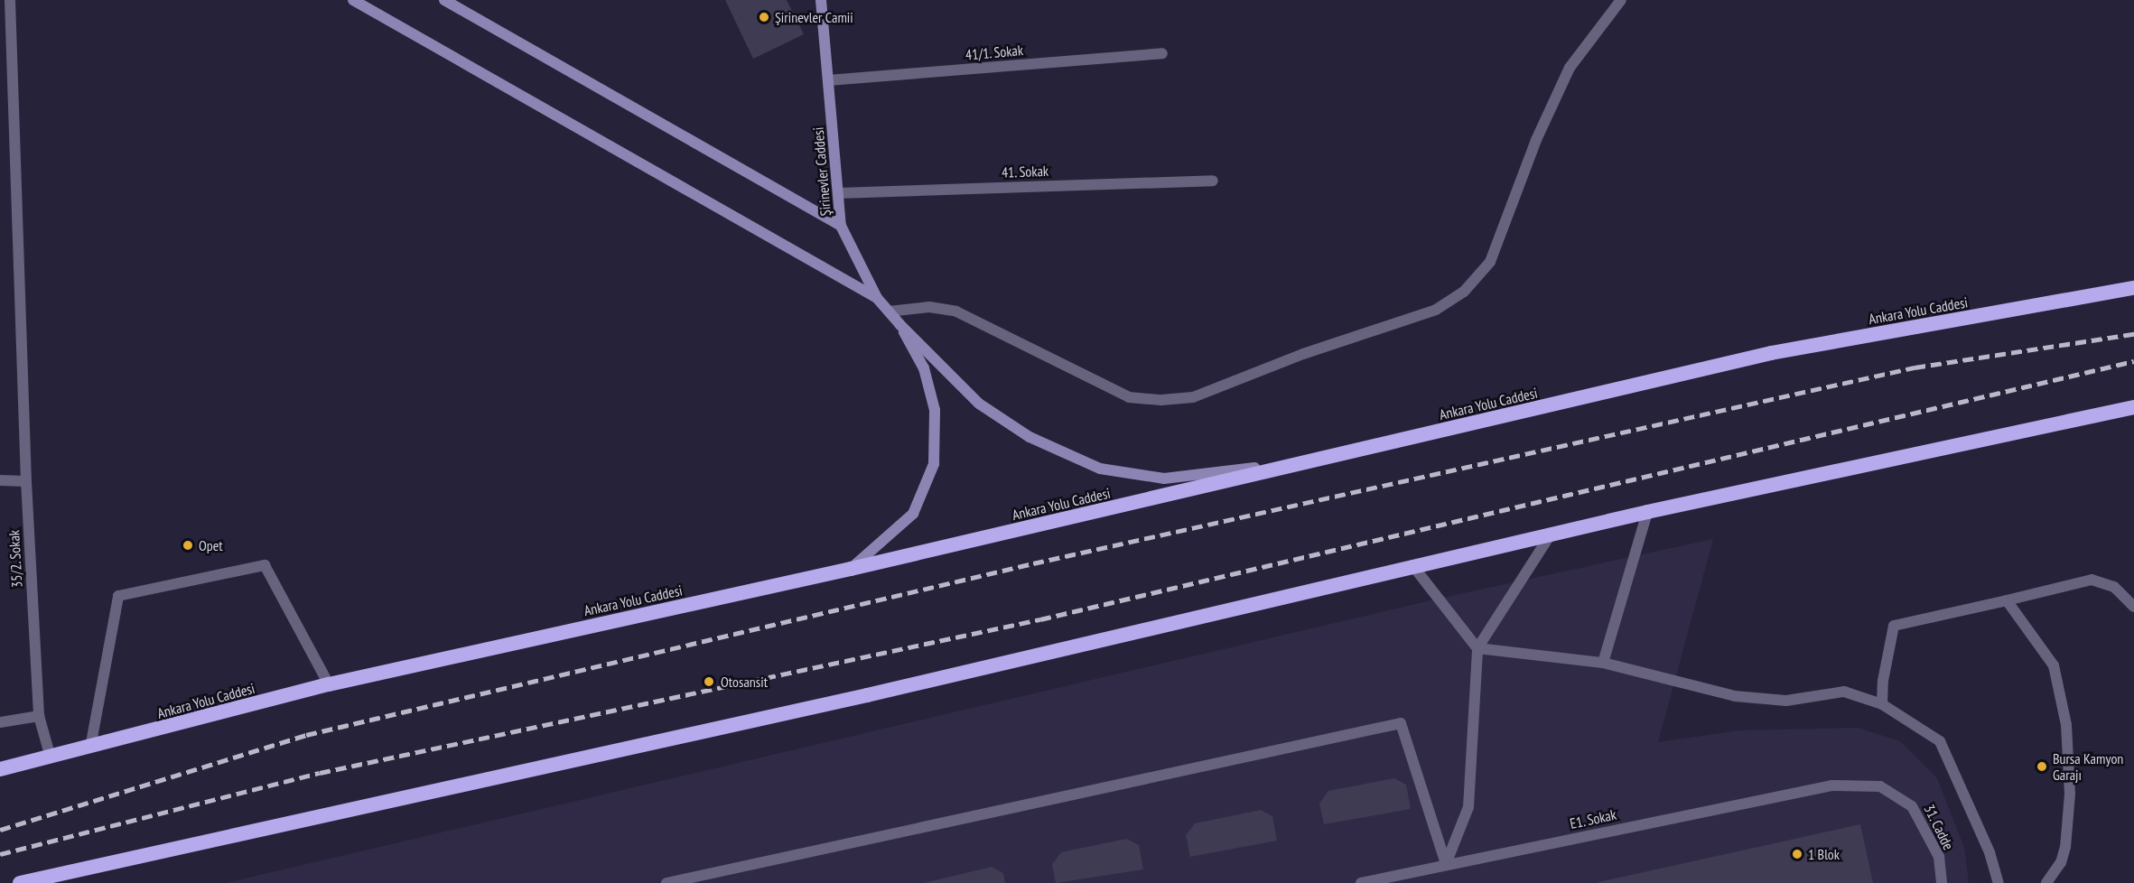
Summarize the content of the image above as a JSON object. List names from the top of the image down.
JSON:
{
  "streets": {
    "highway": ["Ankara Yolu Caddesi"],
    "main road": ["Şirinevler Caddesi"],
    "street": [
      "41/1. Sokak",
      "41. Sokak",
      "35/2. Sokak",
      "E1. Sokak",
      "31. Cadde"
    ]
  },
  "crossings": [
    ["41/1. Sokak", "Şirinevler Caddesi"],
    ["Şirinevler Caddesi", "41. Sokak"],
    ["Ankara Yolu Caddesi", "35/2. Sokak"],
    ["E1. Sokak", "31. Cadde"]
  ],
  "places": [
    "Şirinevler Camii",
    "Opet",
    "Otosansit",
    "Bursa Kamyon Garajı",
    "1 Blok"
  ]
}
